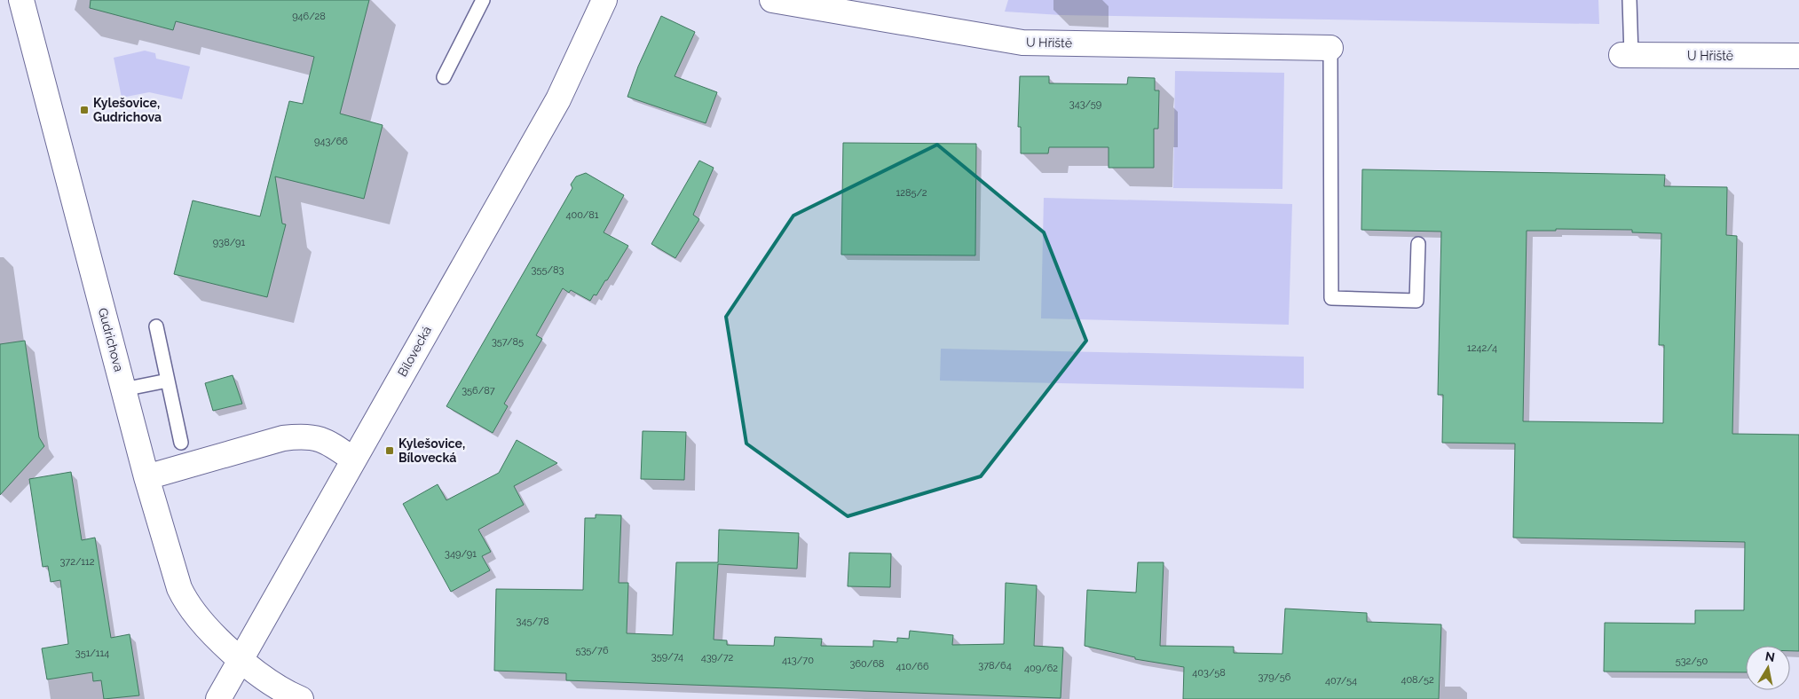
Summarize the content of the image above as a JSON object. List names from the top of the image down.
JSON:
{
  "streets": {
    "street": ["U Hřiště", "Gudrichova", "Bílovecká"]
  },
  "crossings": [
    ["Gudrichova", "Bílovecká"]
  ],
  "places": {
    "transit": ["Kylešovice, Gudrichova", "Kylešovice, Bílovecká"]
  },
  "house_numbers": [
    "946/28",
    "343/59",
    "943/66",
    "1285/2",
    "400/81",
    "938/91",
    "355/83",
    "357/85",
    "1242/4",
    "356/87",
    "349/91",
    "372/112",
    "345/78",
    "535/76",
    "351/114",
    "359/74",
    "439/72",
    "413/70",
    "532/50",
    "360/68",
    "378/64",
    "410/66",
    "409/62",
    "403/58",
    "379/56",
    "408/52",
    "407/54"
  ],
  "north": "top"
}
